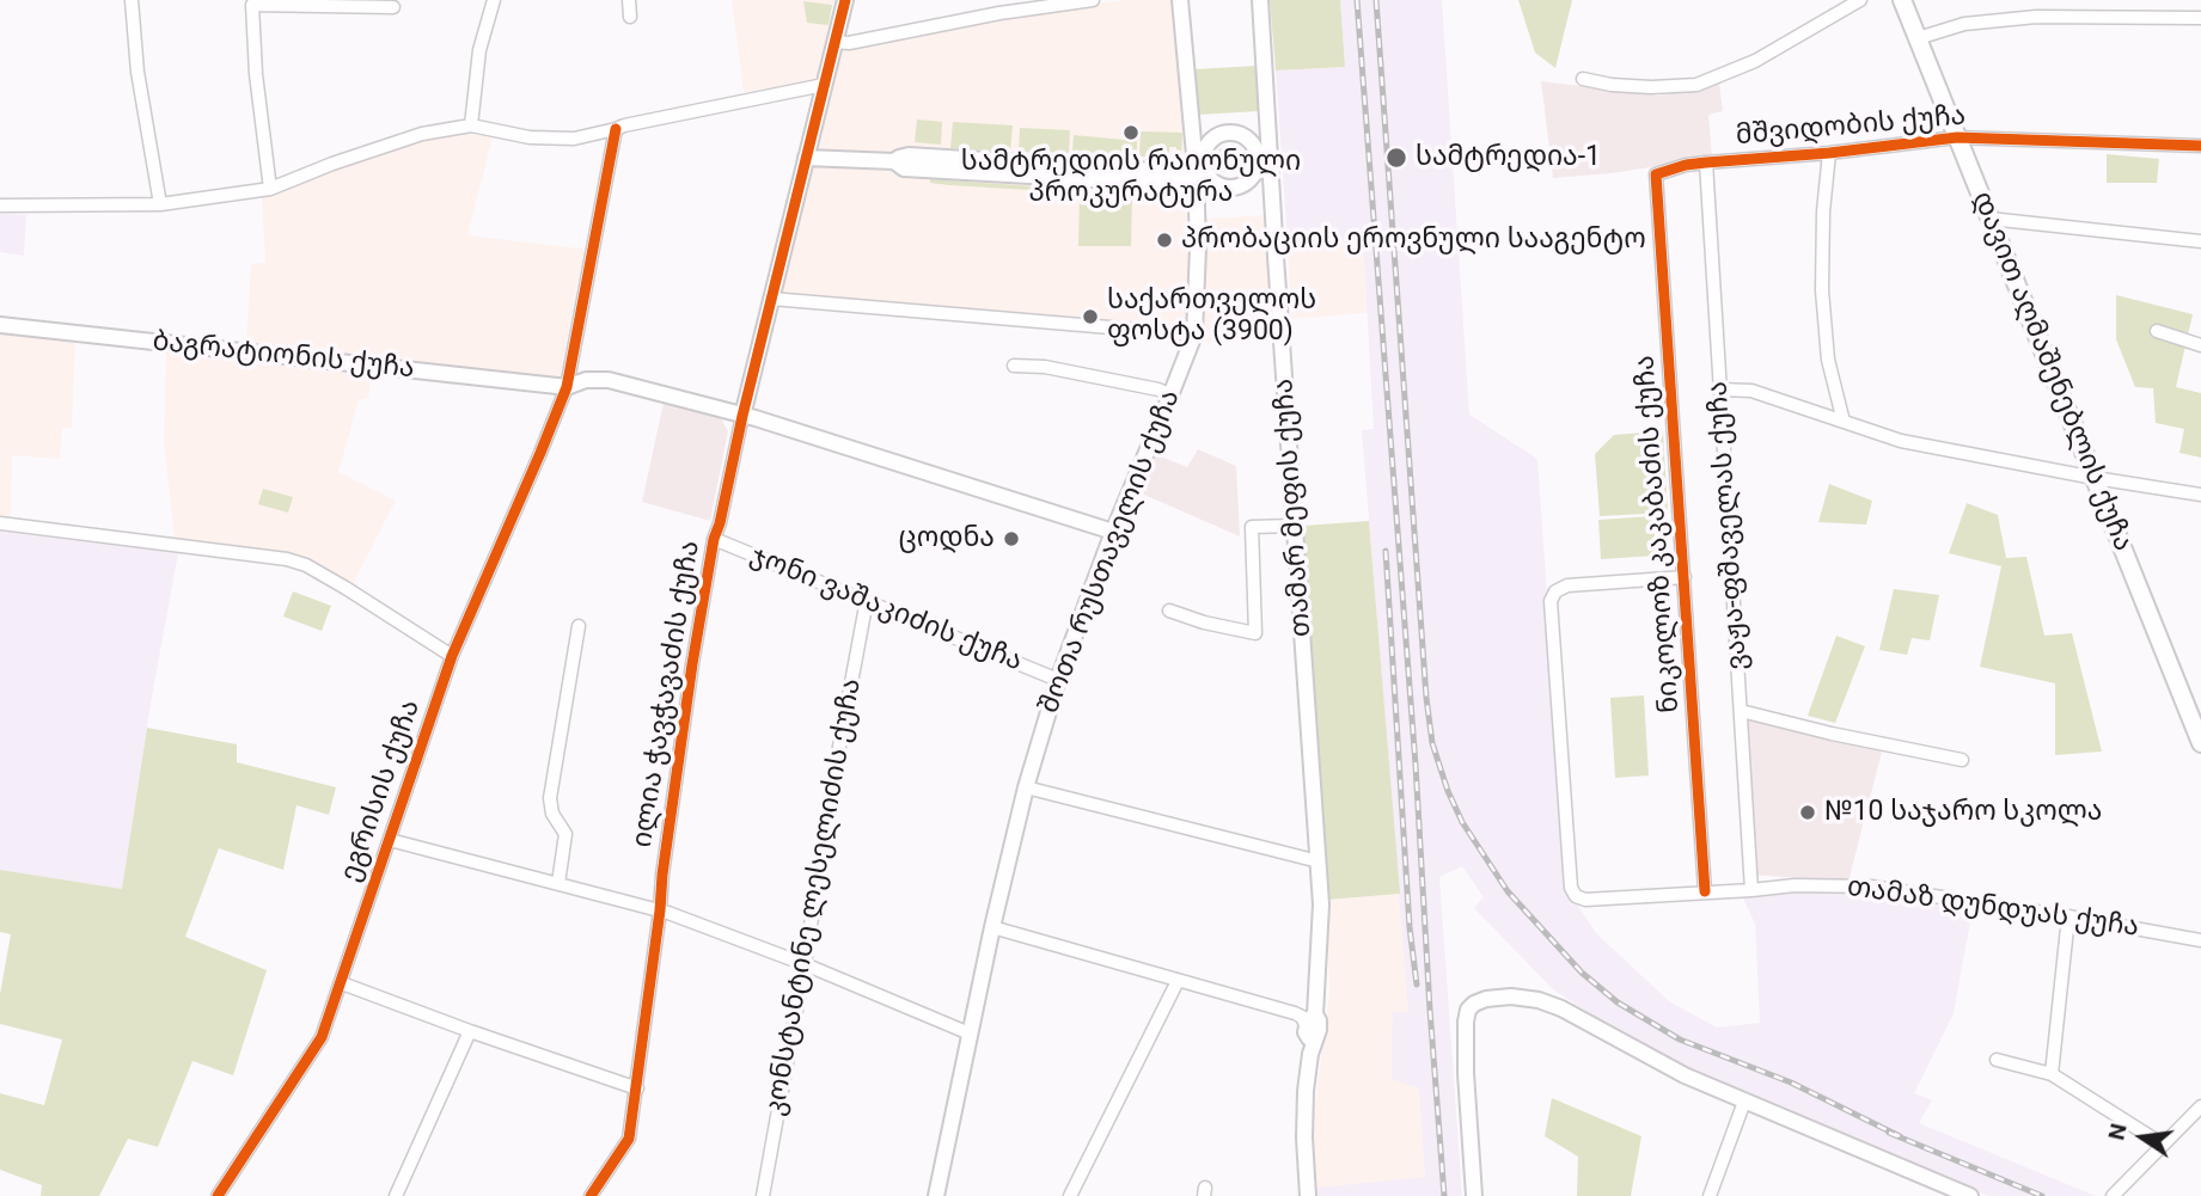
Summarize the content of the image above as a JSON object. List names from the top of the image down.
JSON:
{
  "streets": {
    "main road": ["დავით აღმაშენებლის ქუჩა"],
    "street": [
      "მშვიდობის ქუჩა",
      "ბაგრატიონის ქუჩა",
      "თამარ მეფის ქუჩა",
      "ვაჟა-ფშაველას ქუჩა",
      "ნიკოლოზ კაკაბაძის ქუჩა",
      "შოთა რუსთაველის ქუჩა",
      "ჯონი ვაშაკიძის ქუჩა",
      "ილია ჭავჭავაძის ქუჩა",
      "ეგრისის ქუჩა",
      "კონსტანტინე ლესელიძის ქუჩა",
      "თამაზ დუნდუას ქუჩა"
    ]
  },
  "crossings": [
    ["მშვიდობის ქუჩა", "დავით აღმაშენებლის ქუჩა"],
    ["მშვიდობის ქუჩა", "ვაჟა-ფშაველას ქუჩა"],
    ["მშვიდობის ქუჩა", "ნიკოლოზ კაკაბაძის ქუჩა"],
    ["ბაგრატიონის ქუჩა", "შოთა რუსთაველის ქუჩა"],
    ["ბაგრატიონის ქუჩა", "ილია ჭავჭავაძის ქუჩა"],
    ["ბაგრატიონის ქუჩა", "ეგრისის ქუჩა"],
    ["ვაჟა-ფშაველას ქუჩა", "თამაზ დუნდუას ქუჩა"],
    ["ნიკოლოზ კაკაბაძის ქუჩა", "თამაზ დუნდუას ქუჩა"],
    ["შოთა რუსთაველის ქუჩა", "ჯონი ვაშაკიძის ქუჩა"],
    ["ჯონი ვაშაკიძის ქუჩა", "ილია ჭავჭავაძის ქუჩა"],
    ["ჯონი ვაშაკიძის ქუჩა", "კონსტანტინე ლესელიძის ქუჩა"]
  ],
  "places": [
    "სამტრედიის რაიონული პროკურატურა",
    "სამტრედია-1",
    "პრობაციის ეროვნული სააგენტო",
    "საქართველოს ფოსტა (3900)",
    "ცოდნა",
    "№10 საჯარო სკოლა"
  ],
  "north": "left"
}
